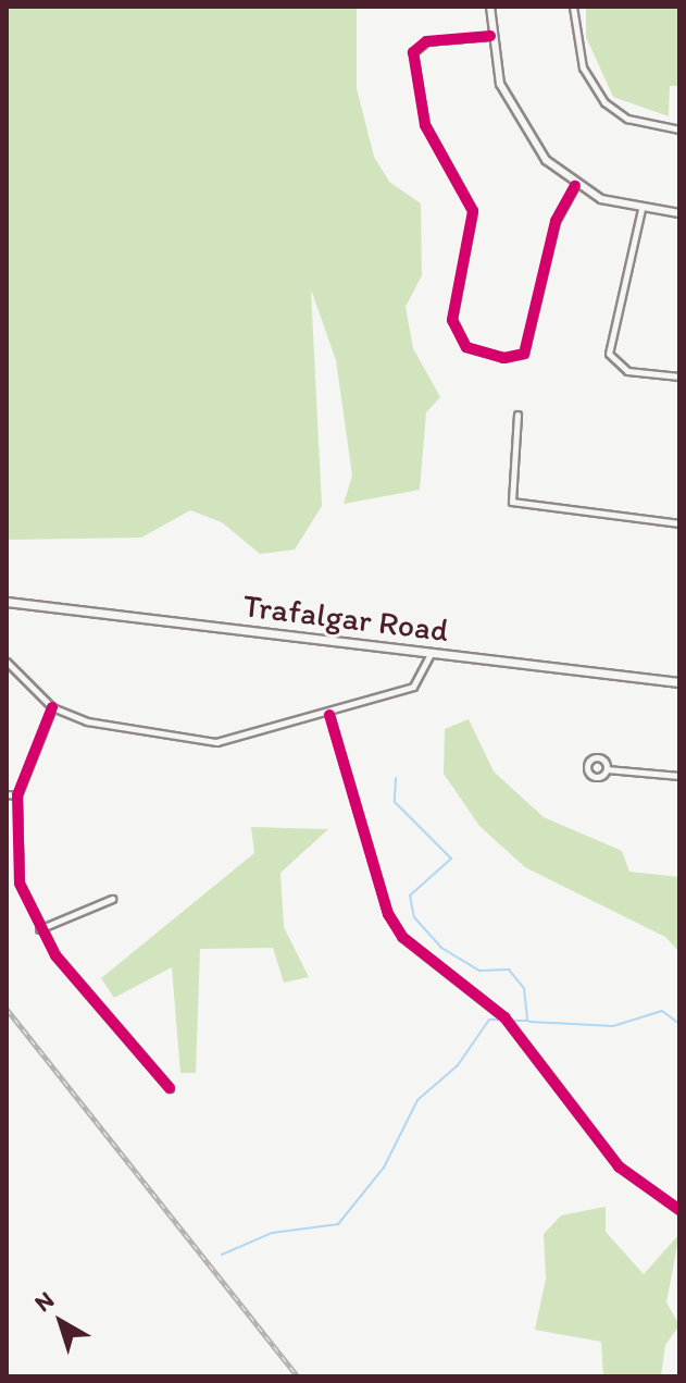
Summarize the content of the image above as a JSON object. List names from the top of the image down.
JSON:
{
  "streets": {
    "main road": ["Trafalgar Road"]
  },
  "north": "top left"
}
